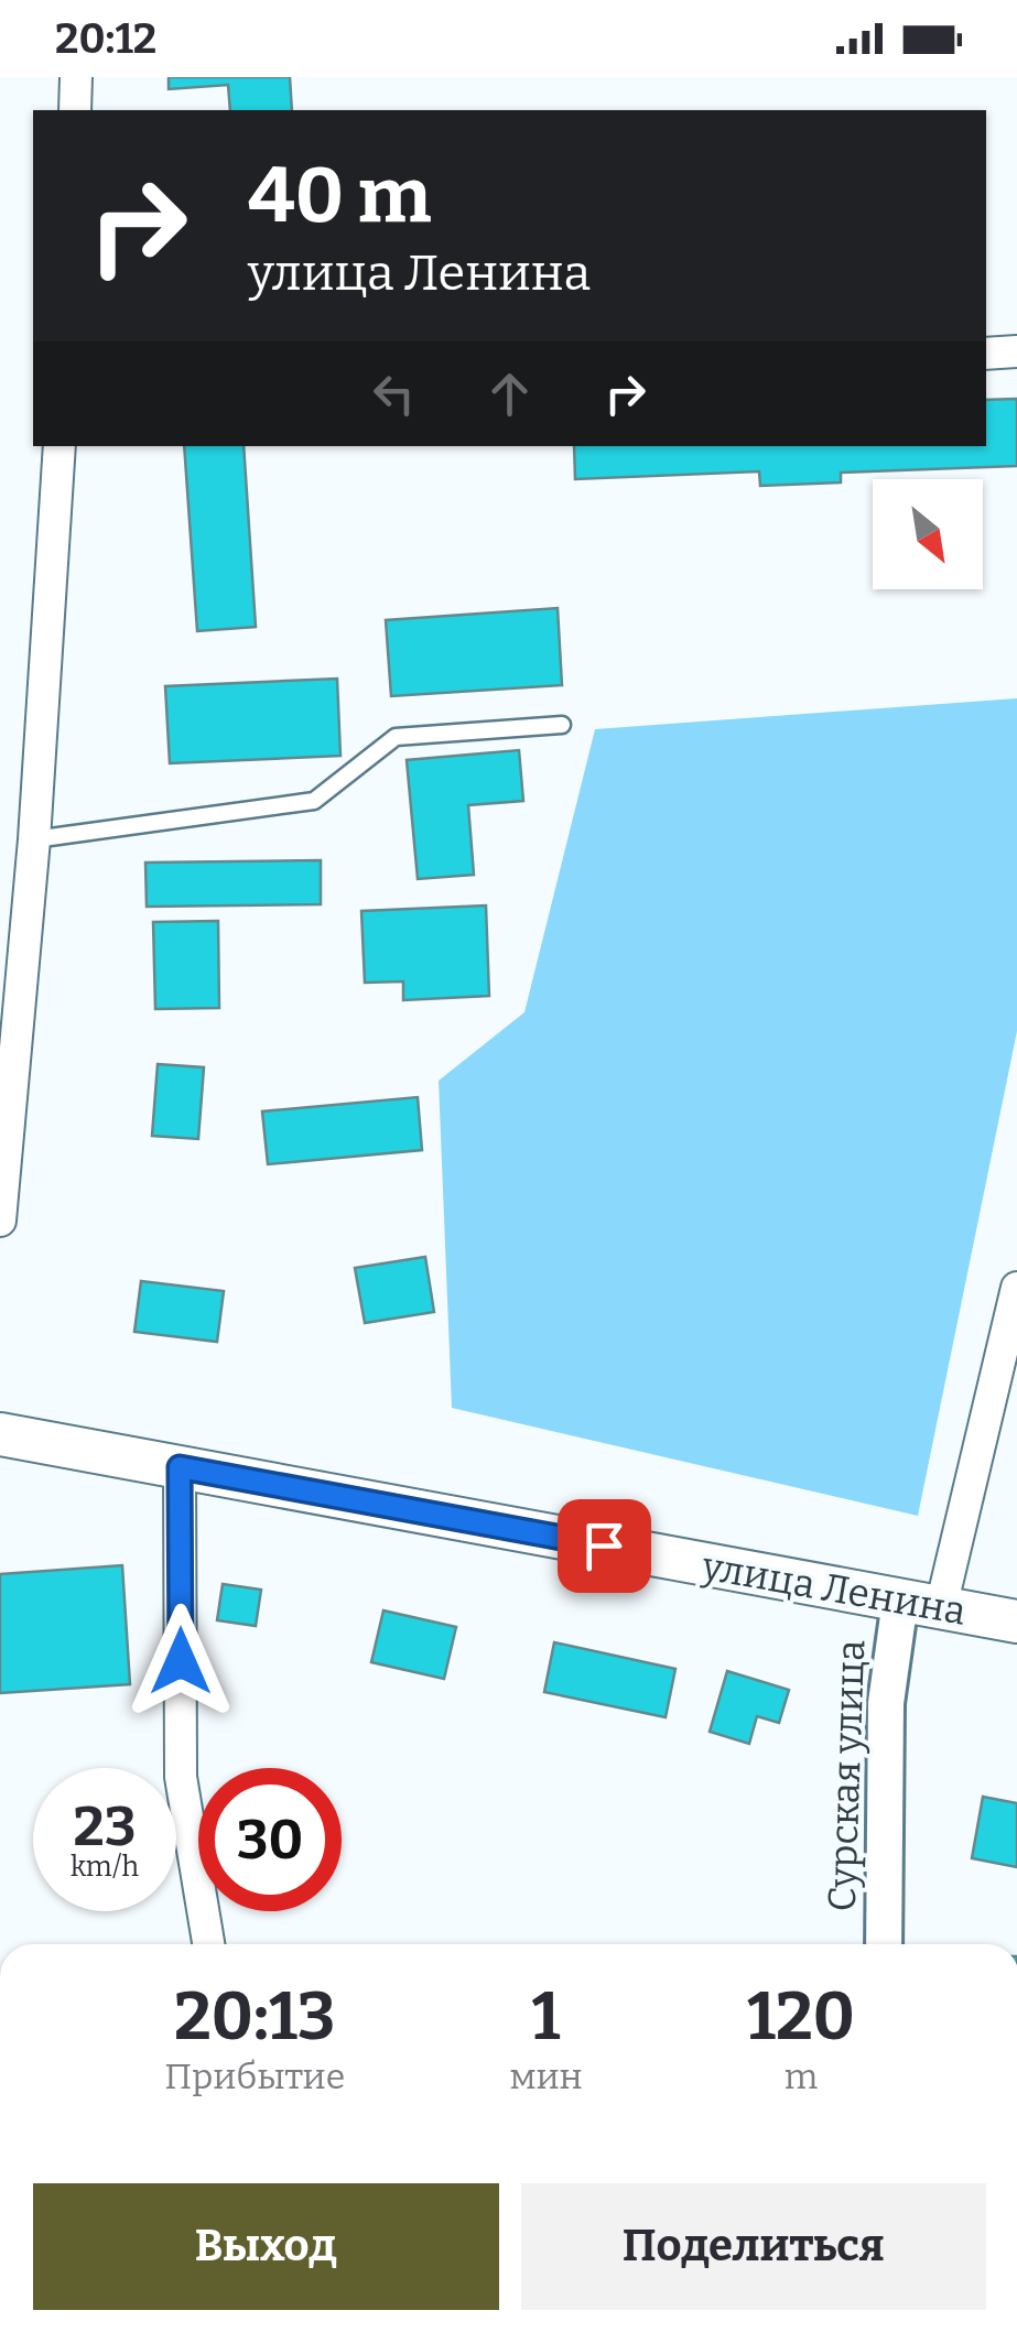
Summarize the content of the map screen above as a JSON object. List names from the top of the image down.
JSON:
{
  "streets": {
    "main road": ["улица Ленина"],
    "street": ["Сурская улица"]
  },
  "crossings": [
    ["улица Ленина", "Сурская улица"]
  ],
  "north": "bottom right",
  "page": {
    "status": "20:12",
    "turn": ["40 m", "улица Ленина"],
    "speed": "23 km/h",
    "limit": "30",
    "eta": [
      "20:13",
      "Прибытие",
      "1",
      "мин",
      "120",
      "m"
    ],
    "buttons": ["Выход", "Поделиться"]
  }
}
